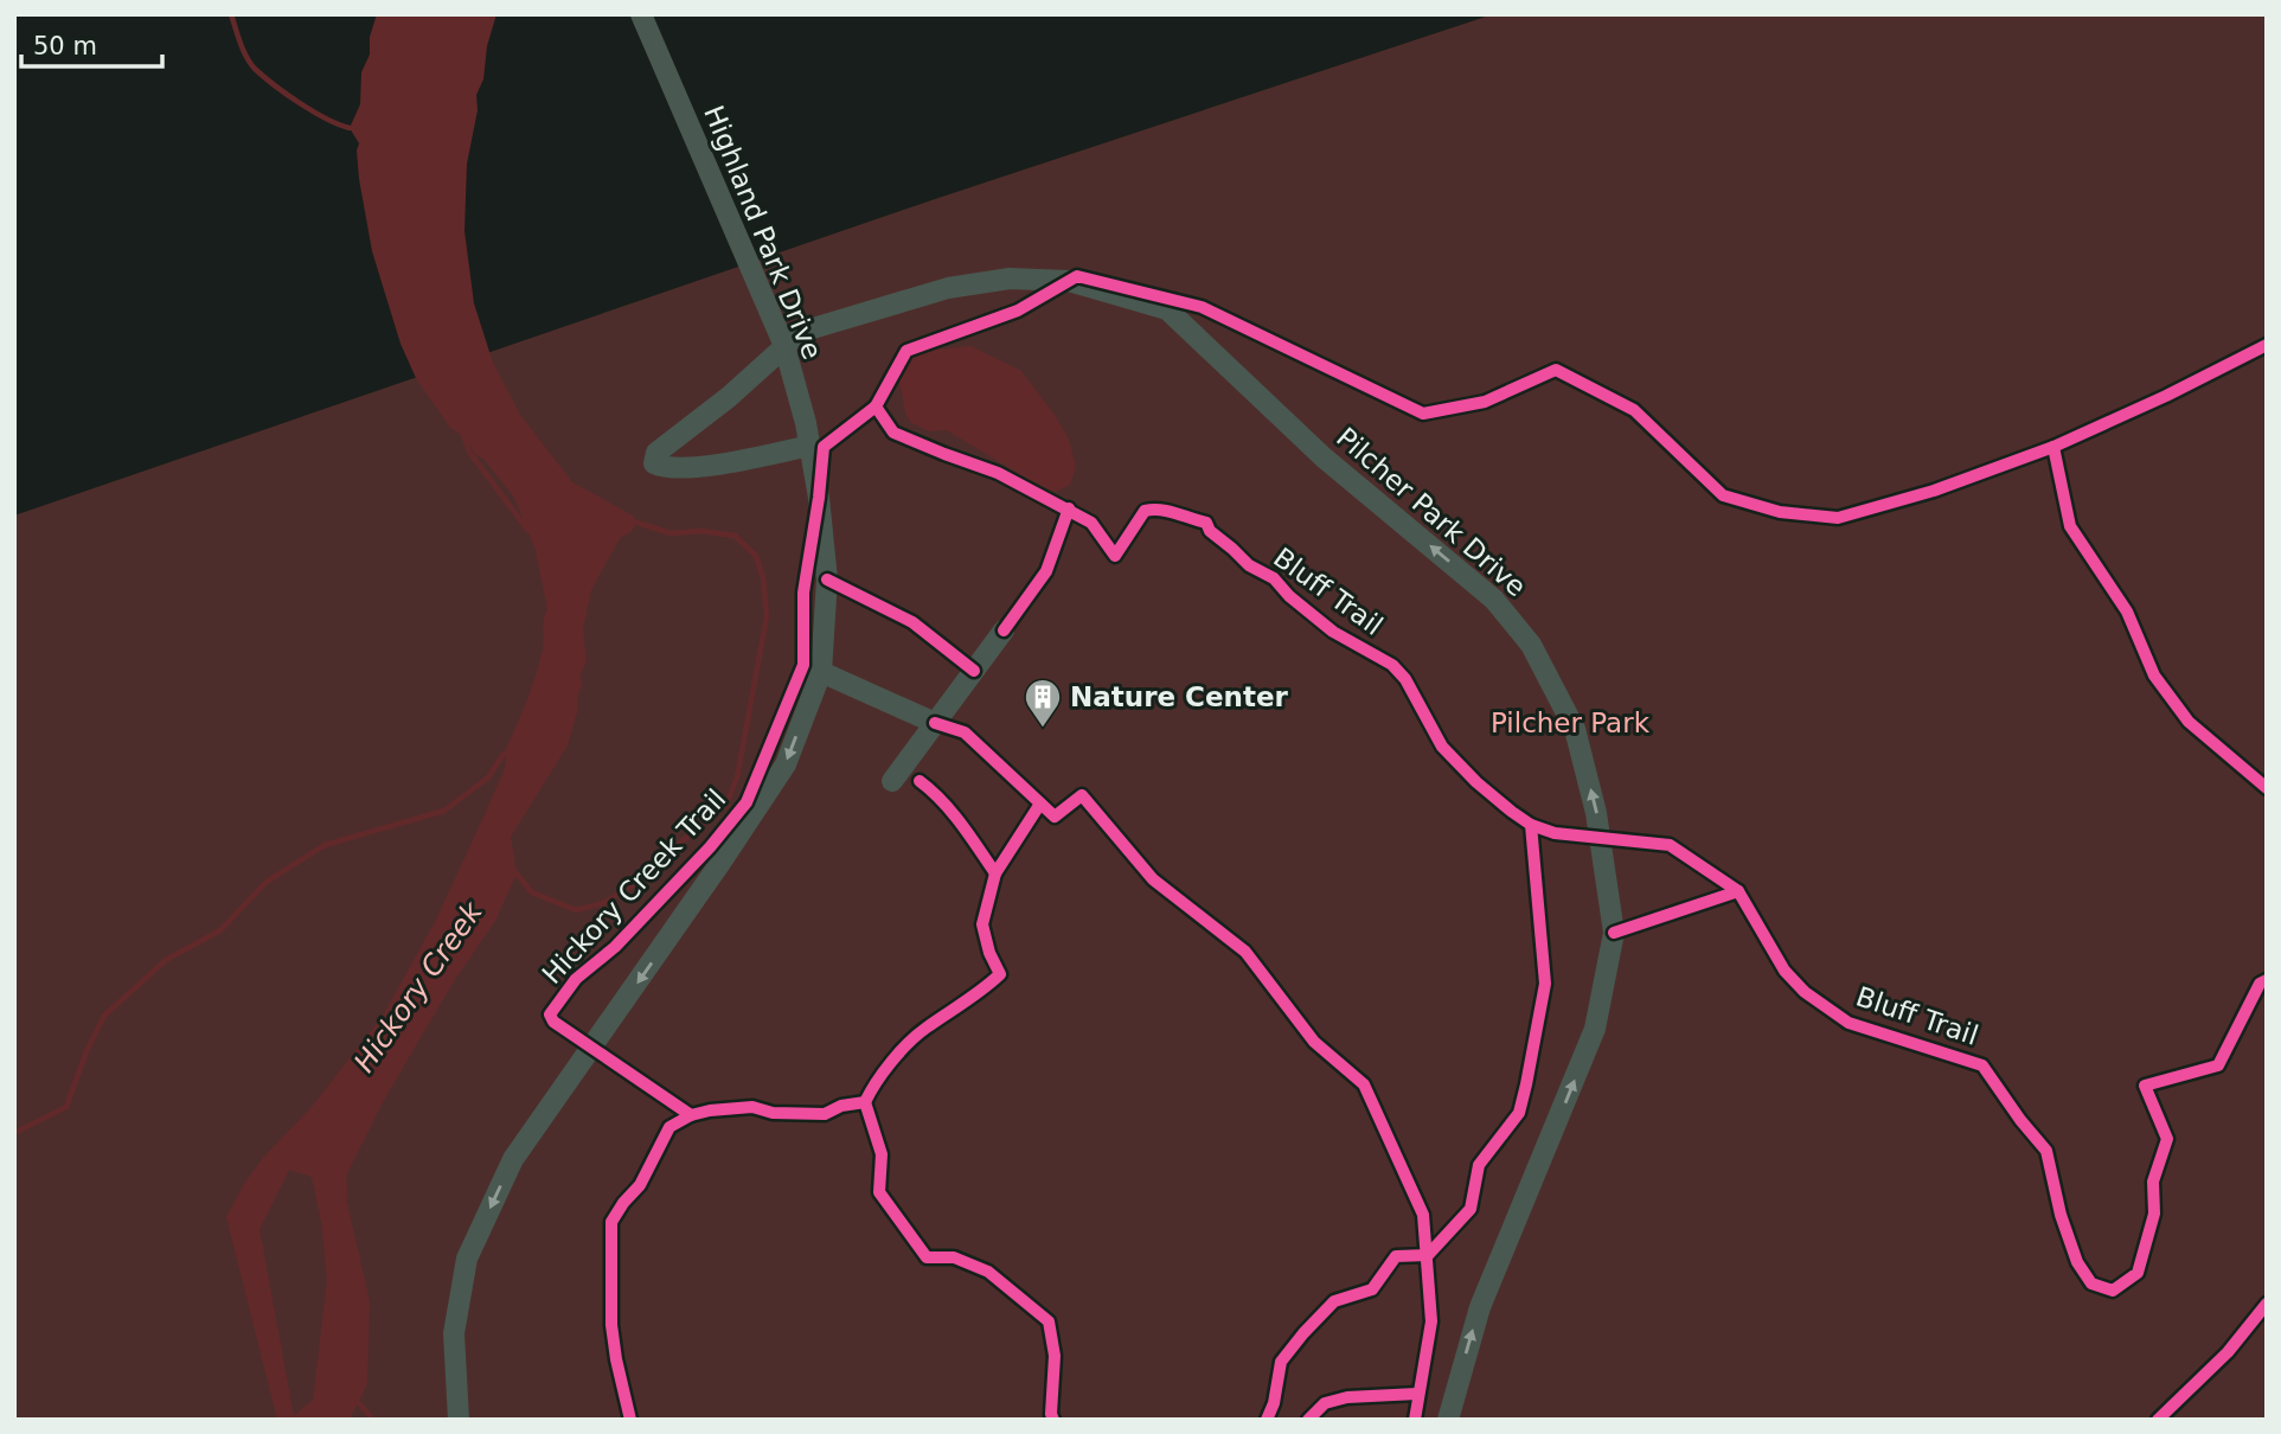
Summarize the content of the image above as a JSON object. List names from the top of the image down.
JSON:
{
  "streets": {
    "street": ["Highland Park Drive", "Pilcher Park Drive"],
    "cycle path": ["Bluff Trail", "Hickory Creek Trail"]
  },
  "crossings": [
    ["Highland Park Drive", "Pilcher Park Drive"]
  ],
  "one_way": ["Highland Park Drive"],
  "water": ["Hickory Creek"],
  "parks": ["Pilcher Park"],
  "places": {
    "building": ["Nature Center"]
  },
  "scale_bar": "50 m"
}
